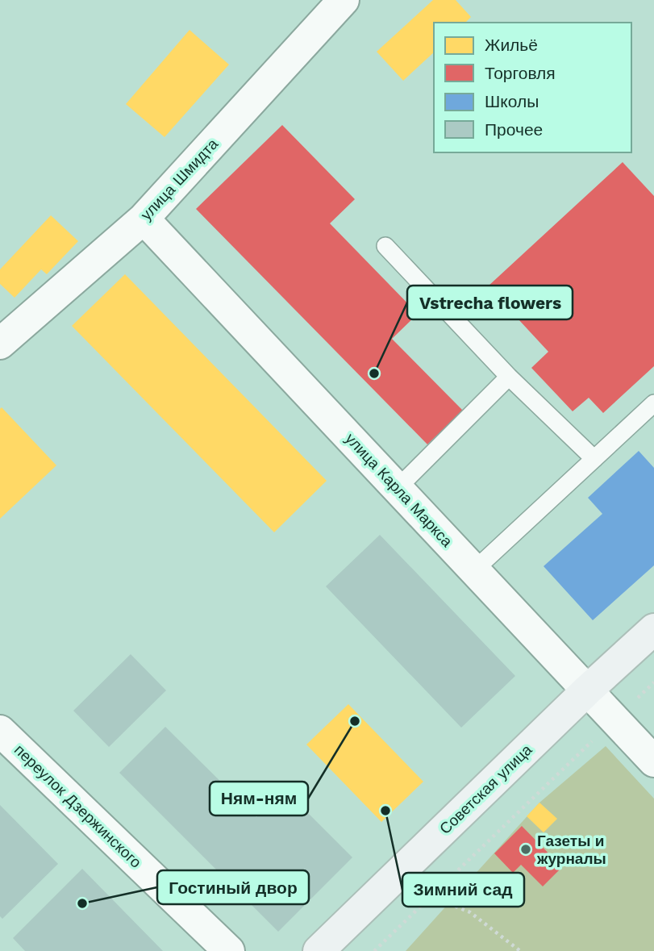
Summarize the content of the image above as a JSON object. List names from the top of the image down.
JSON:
{
  "streets": {
    "main road": ["Советская улица"],
    "street": ["улица Шмидта", "улица Карла Маркса", "переулок Дзержинского"]
  },
  "crossings": [
    ["улица Шмидта", "улица Карла Маркса"],
    ["улица Карла Маркса", "Советская улица"]
  ],
  "places": [
    "Vstrecha flowers",
    "Ням-ням",
    "Зимний сад",
    "Газеты и журналы",
    "Гостиный двор"
  ],
  "legend": [
    "Жильё",
    "Торговля",
    "Школы",
    "Прочее"
  ]
}
